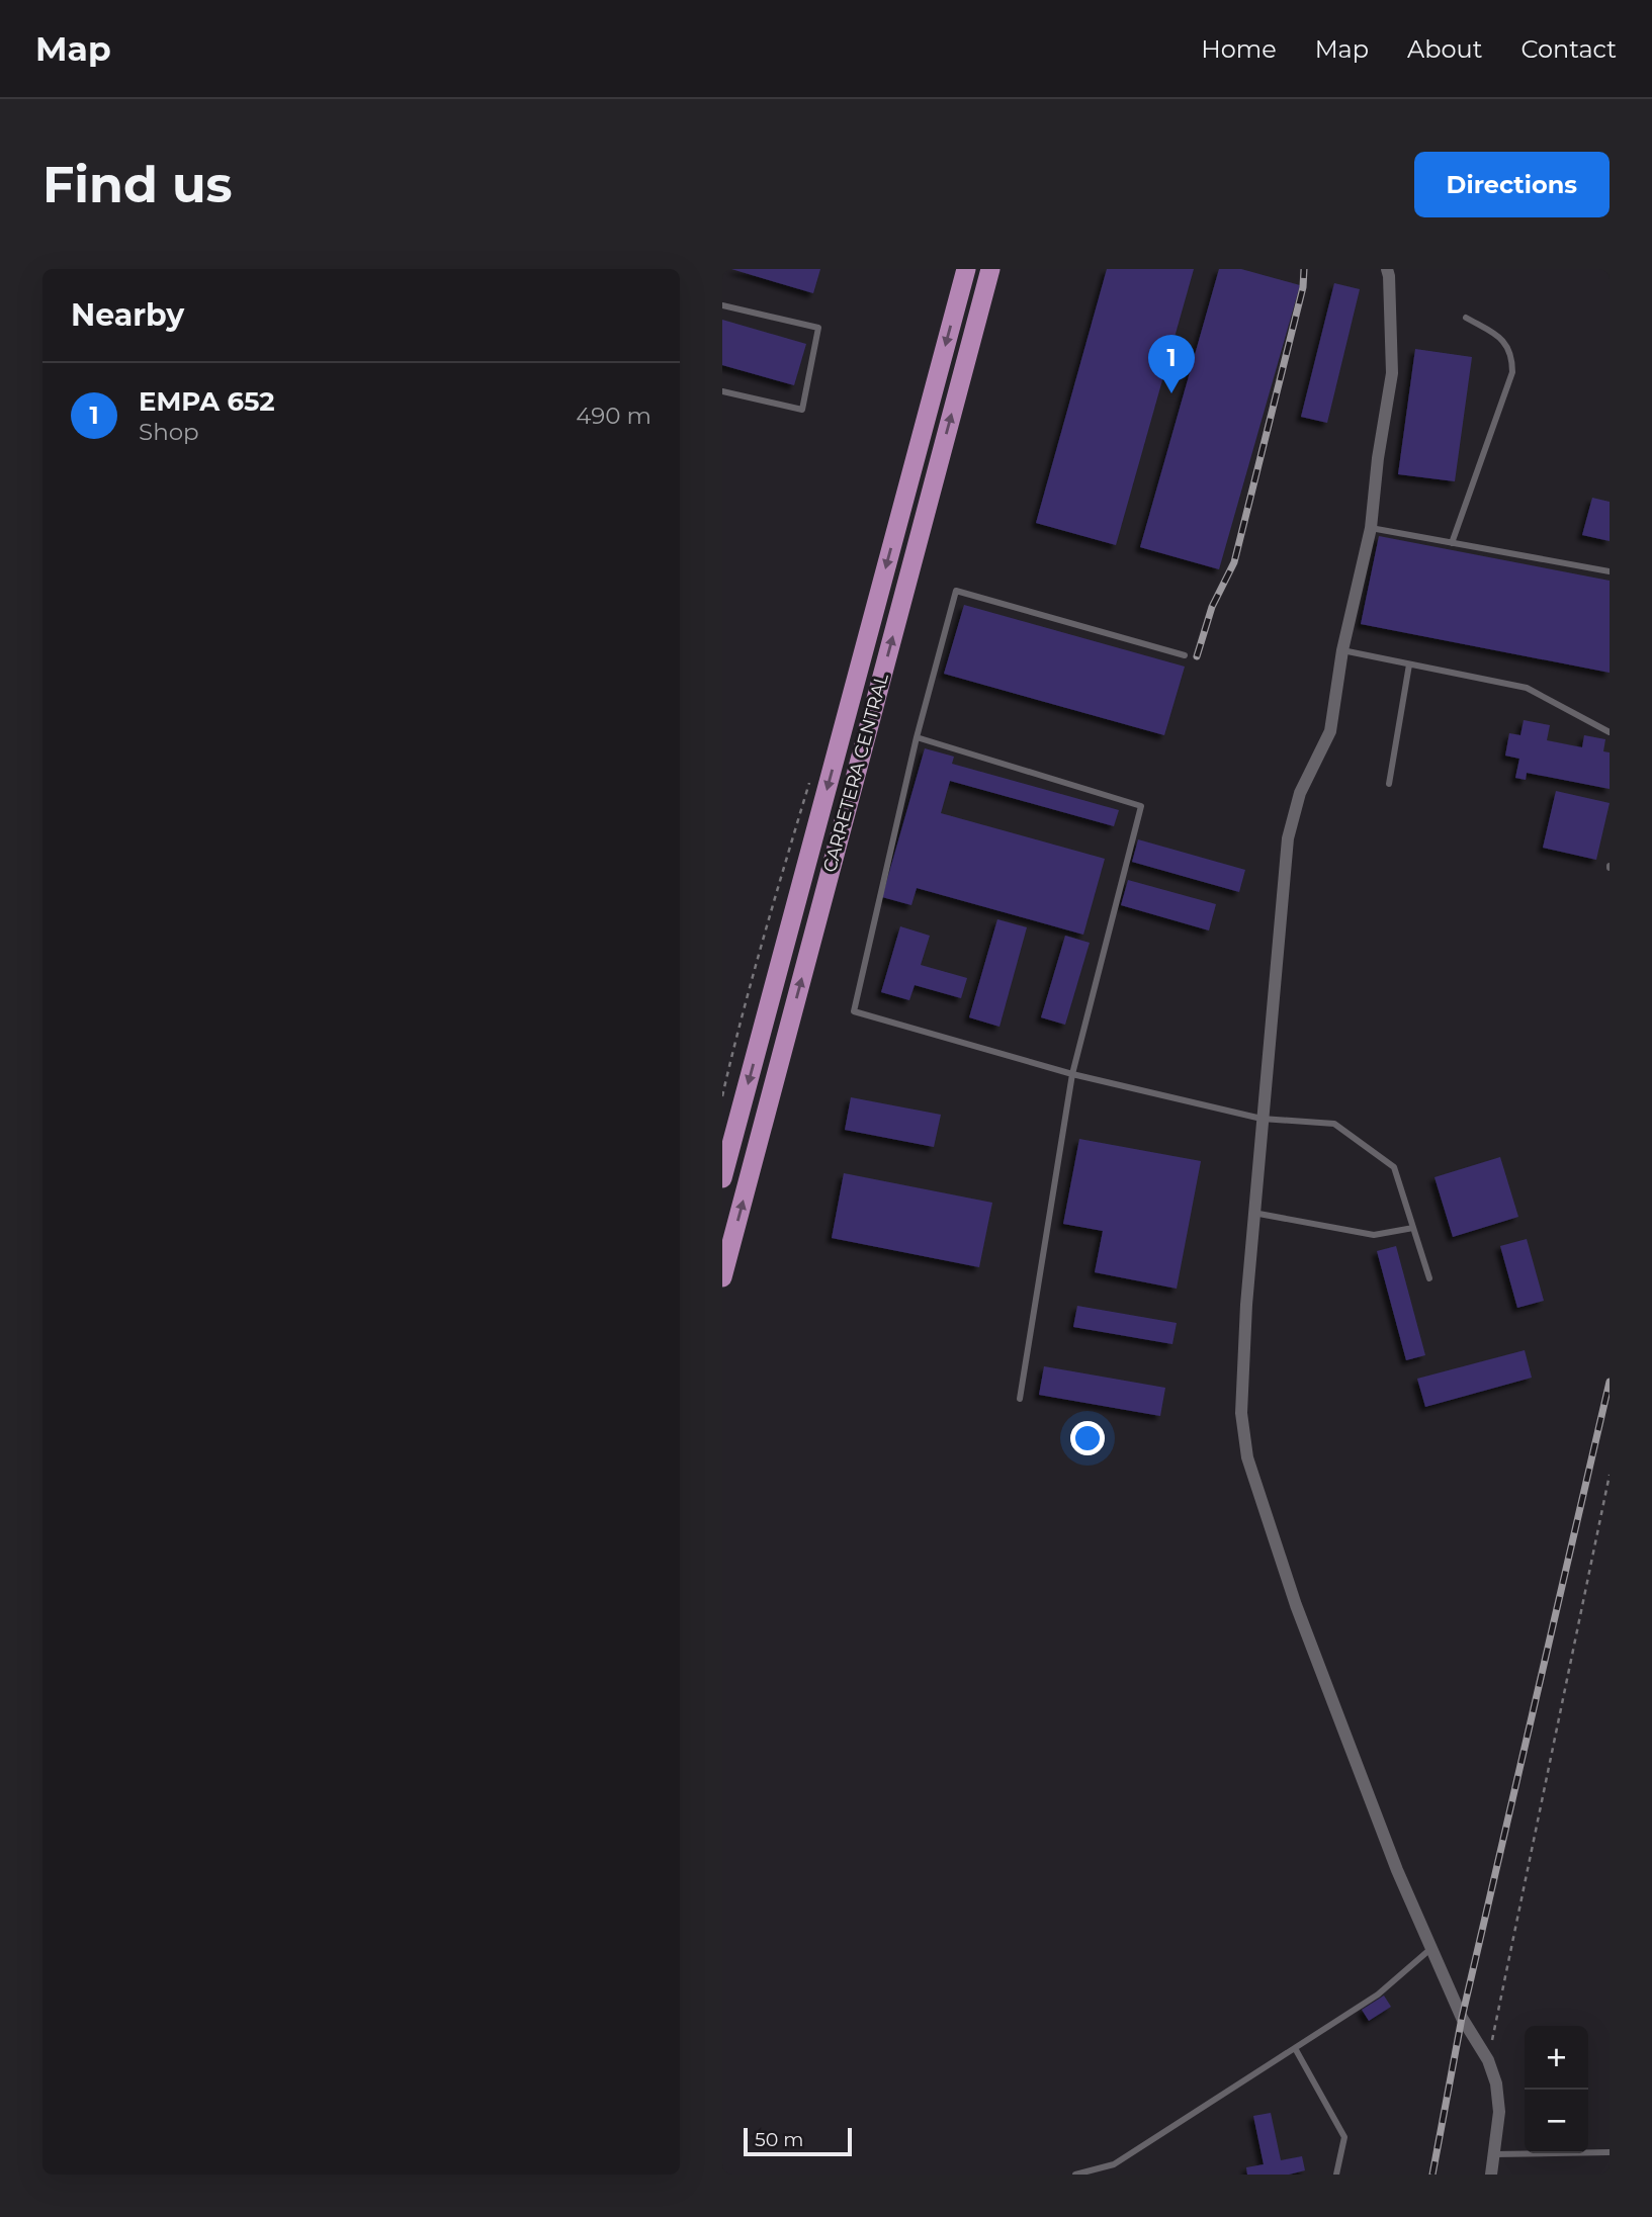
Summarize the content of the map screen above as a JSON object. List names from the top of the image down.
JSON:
{
  "streets": {
    "highway": ["CARRETERA CENTRAL"]
  },
  "scale_bar": "50 m",
  "page": {
    "header": "Map",
    "nav": [
      "Home",
      "Map",
      "About",
      "Contact"
    ],
    "buttons": "Directions",
    "title": "Find us",
    "heading": "Nearby",
    "pins": "1",
    "list": [
      {
        "mark": "1",
        "name": "EMPA 652",
        "note": "Shop",
        "value": "490 m"
      }
    ],
    "map_buttons": ["+", "−"],
    "scale": "50 m"
  }
}
